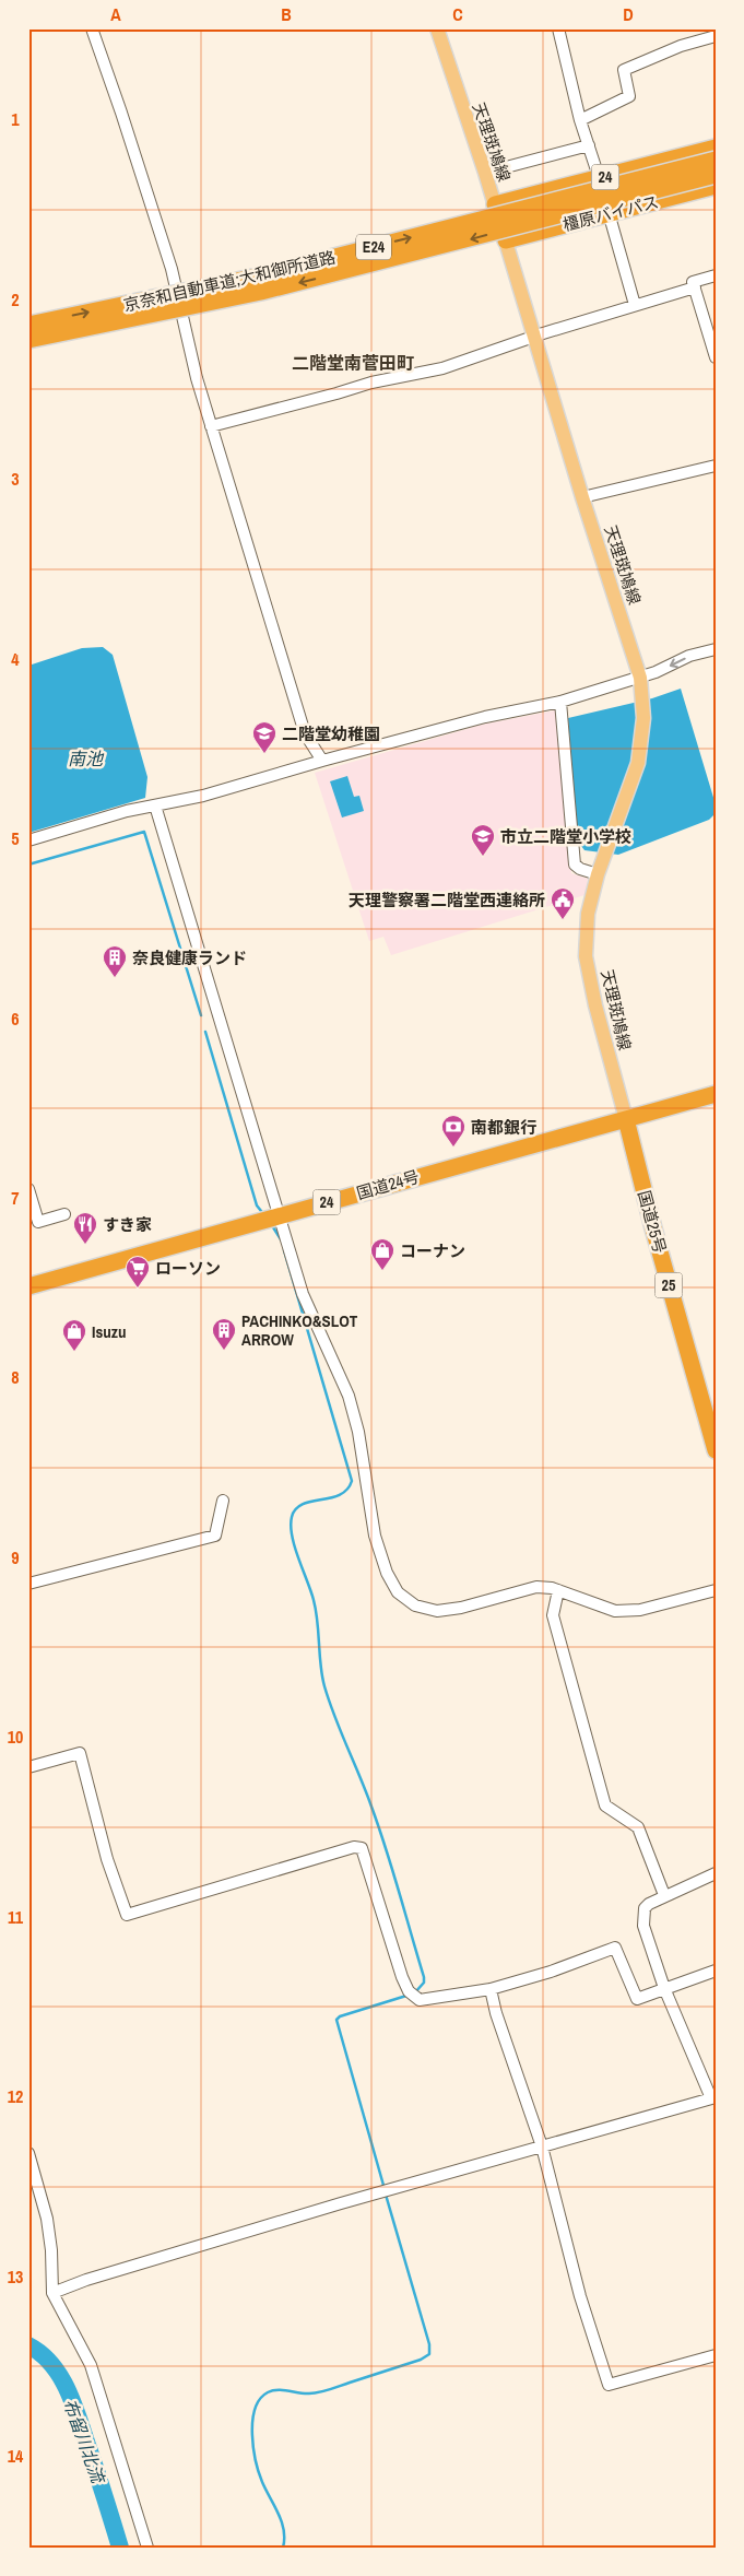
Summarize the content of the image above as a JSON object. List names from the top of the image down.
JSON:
{
  "streets": {
    "highway": [
      "24",
      "橿原バイパス",
      "E24",
      "京奈和自動車道;大和御所道路",
      "国道24号",
      "国道25号",
      "25"
    ],
    "main road": ["天理斑鳩線"]
  },
  "crossings": [
    ["天理斑鳩線", "24"],
    ["天理斑鳩線", "橿原バイパス"],
    ["天理斑鳩線", "国道24号"],
    ["天理斑鳩線", "国道25号"],
    ["国道24号", "国道25号"]
  ],
  "districts": ["二階堂南菅田町"],
  "water": ["南池", "布留川北流"],
  "places": {
    "school or university": ["二階堂幼稚園", "市立二階堂小学校"],
    "public building": ["天理警察署二階堂西連絡所"],
    "building": ["奈良健康ランド", "PACHINKO&SLOT ARROW"],
    "bank": ["南都銀行"],
    "restaurant": ["すき家"],
    "shop": ["コーナン", "Isuzu"],
    "supermarket": ["ローソン"]
  },
  "grid": {
    "columns": [
      "A",
      "B",
      "C",
      "D"
    ],
    "rows": [
      "1",
      "2",
      "3",
      "4",
      "5",
      "6",
      "7",
      "8",
      "9",
      "10",
      "11",
      "12",
      "13",
      "14"
    ]
  }
}
